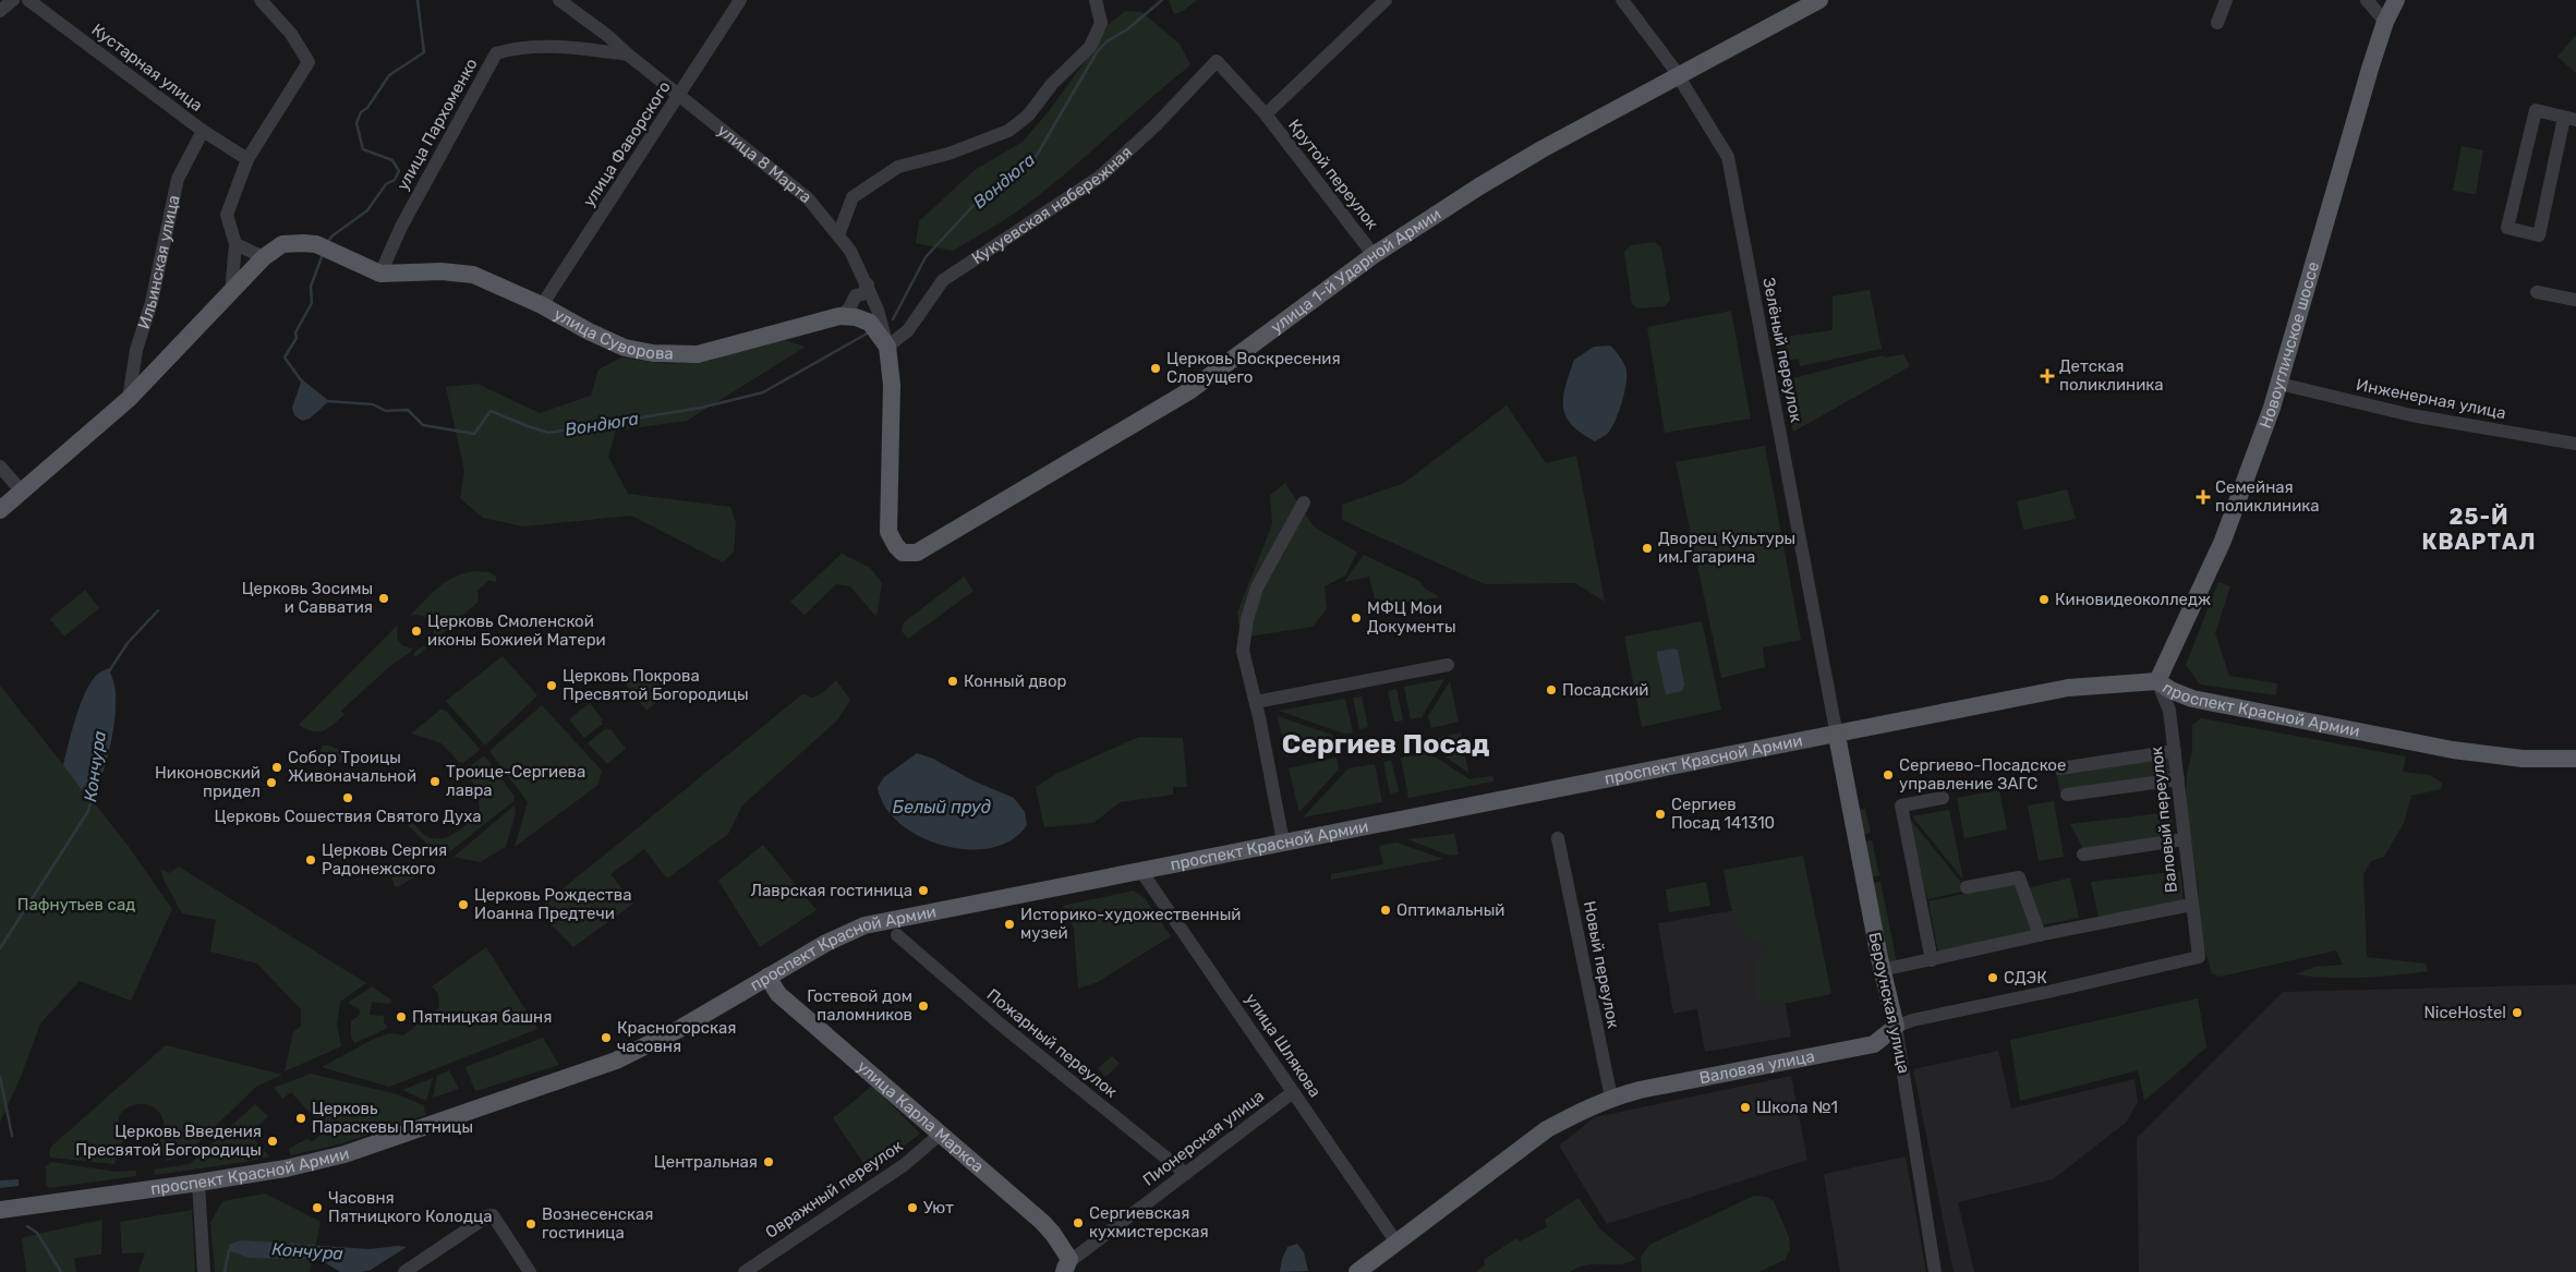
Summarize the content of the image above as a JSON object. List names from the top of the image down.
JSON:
{
  "streets": {
    "main road": [
      "улица 8 Марта",
      "улица 1-й Ударной Армии",
      "улица Суворова",
      "Новоугличское шоссе",
      "проспект Красной Армии",
      "Бероунская улица",
      "Валовая улица",
      "улица Карла Маркса"
    ],
    "street": [
      "Кустарная улица",
      "улица Пархоменко",
      "улица Фаворского",
      "Крутой переулок",
      "Кукуевская набережная",
      "Ильинская улица",
      "Зелёный переулок",
      "Инженерная улица",
      "Валовый переулок",
      "Новый переулок",
      "Пожарный переулок",
      "улица Шлякова",
      "Пионерская улица",
      "Овражный переулок"
    ]
  },
  "crossings": [
    ["Кустарная улица", "Ильинская улица"],
    ["улица Пархоменко", "улица 8 Марта"],
    ["улица Пархоменко", "улица Суворова"],
    ["улица Фаворского", "улица 8 Марта"],
    ["улица Фаворского", "улица Суворова"],
    ["улица 8 Марта", "Кукуевская набережная"],
    ["улица 8 Марта", "улица 1-й Ударной Армии"],
    ["улица 8 Марта", "улица Суворова"],
    ["Крутой переулок", "Кукуевская набережная"],
    ["Крутой переулок", "улица 1-й Ударной Армии"],
    ["Кукуевская набережная", "улица Суворова"],
    ["улица 1-й Ударной Армии", "Зелёный переулок"],
    ["Новоугличское шоссе", "Инженерная улица"],
    ["Новоугличское шоссе", "проспект Красной Армии"],
    ["Новоугличское шоссе", "Валовый переулок"],
    ["Зелёный переулок", "проспект Красной Армии"],
    ["Зелёный переулок", "Бероунская улица"],
    ["проспект Красной Армии", "Валовый переулок"],
    ["проспект Красной Армии", "Бероунская улица"],
    ["проспект Красной Армии", "улица Шлякова"],
    ["проспект Красной Армии", "улица Карла Маркса"],
    ["Валовый переулок", "Валовая улица"],
    ["Новый переулок", "Валовая улица"],
    ["Бероунская улица", "Валовая улица"],
    ["Пожарный переулок", "Пионерская улица"],
    ["улица Шлякова", "Валовая улица"],
    ["улица Шлякова", "Пионерская улица"],
    ["улица Карла Маркса", "Пионерская улица"],
    ["улица Карла Маркса", "Овражный переулок"]
  ],
  "districts": ["25-Й КВАРТАЛ", "Сергиев Посад"],
  "water": ["Вондюга", "Кончура", "Белый пруд"],
  "parks": ["Пафнутьев сад"],
  "places": {
    "other": [
      "Церковь Воскресения Словущего",
      "Дворец Культуры им.Гагарина",
      "Церковь Зосимы и Савватия",
      "Киновидеоколледж",
      "МФЦ Мои Документы",
      "Церковь Смоленской иконы Божией Матери",
      "Конный двор",
      "Церковь Покрова Пресвятой Богородицы",
      "Посадский",
      "Собор Троицы Живоначальной",
      "Сергиево-Посадское управление ЗАГС",
      "Троице-Сергиева лавра",
      "Никоновский придел",
      "Церковь Сошествия Святого Духа",
      "Сергиев Посад 141310",
      "Церковь Сергия Радонежского",
      "Лаврская гостиница",
      "Церковь Рождества Иоанна Предтечи",
      "Оптимальный",
      "Историко-художественный музей",
      "СДЭК",
      "Гостевой дом паломников",
      "NiceHostel",
      "Пятницкая башня",
      "Красногорская часовня",
      "Школа №1",
      "Церковь Параскевы Пятницы",
      "Церковь Введения Пресвятой Богородицы",
      "Центральная",
      "Часовня Пятницкого Колодца",
      "Уют",
      "Сергиевская кухмистерская",
      "Вознесенская гостиница"
    ],
    "health": ["Детская поликлиника", "Семейная поликлиника"]
  }
}
